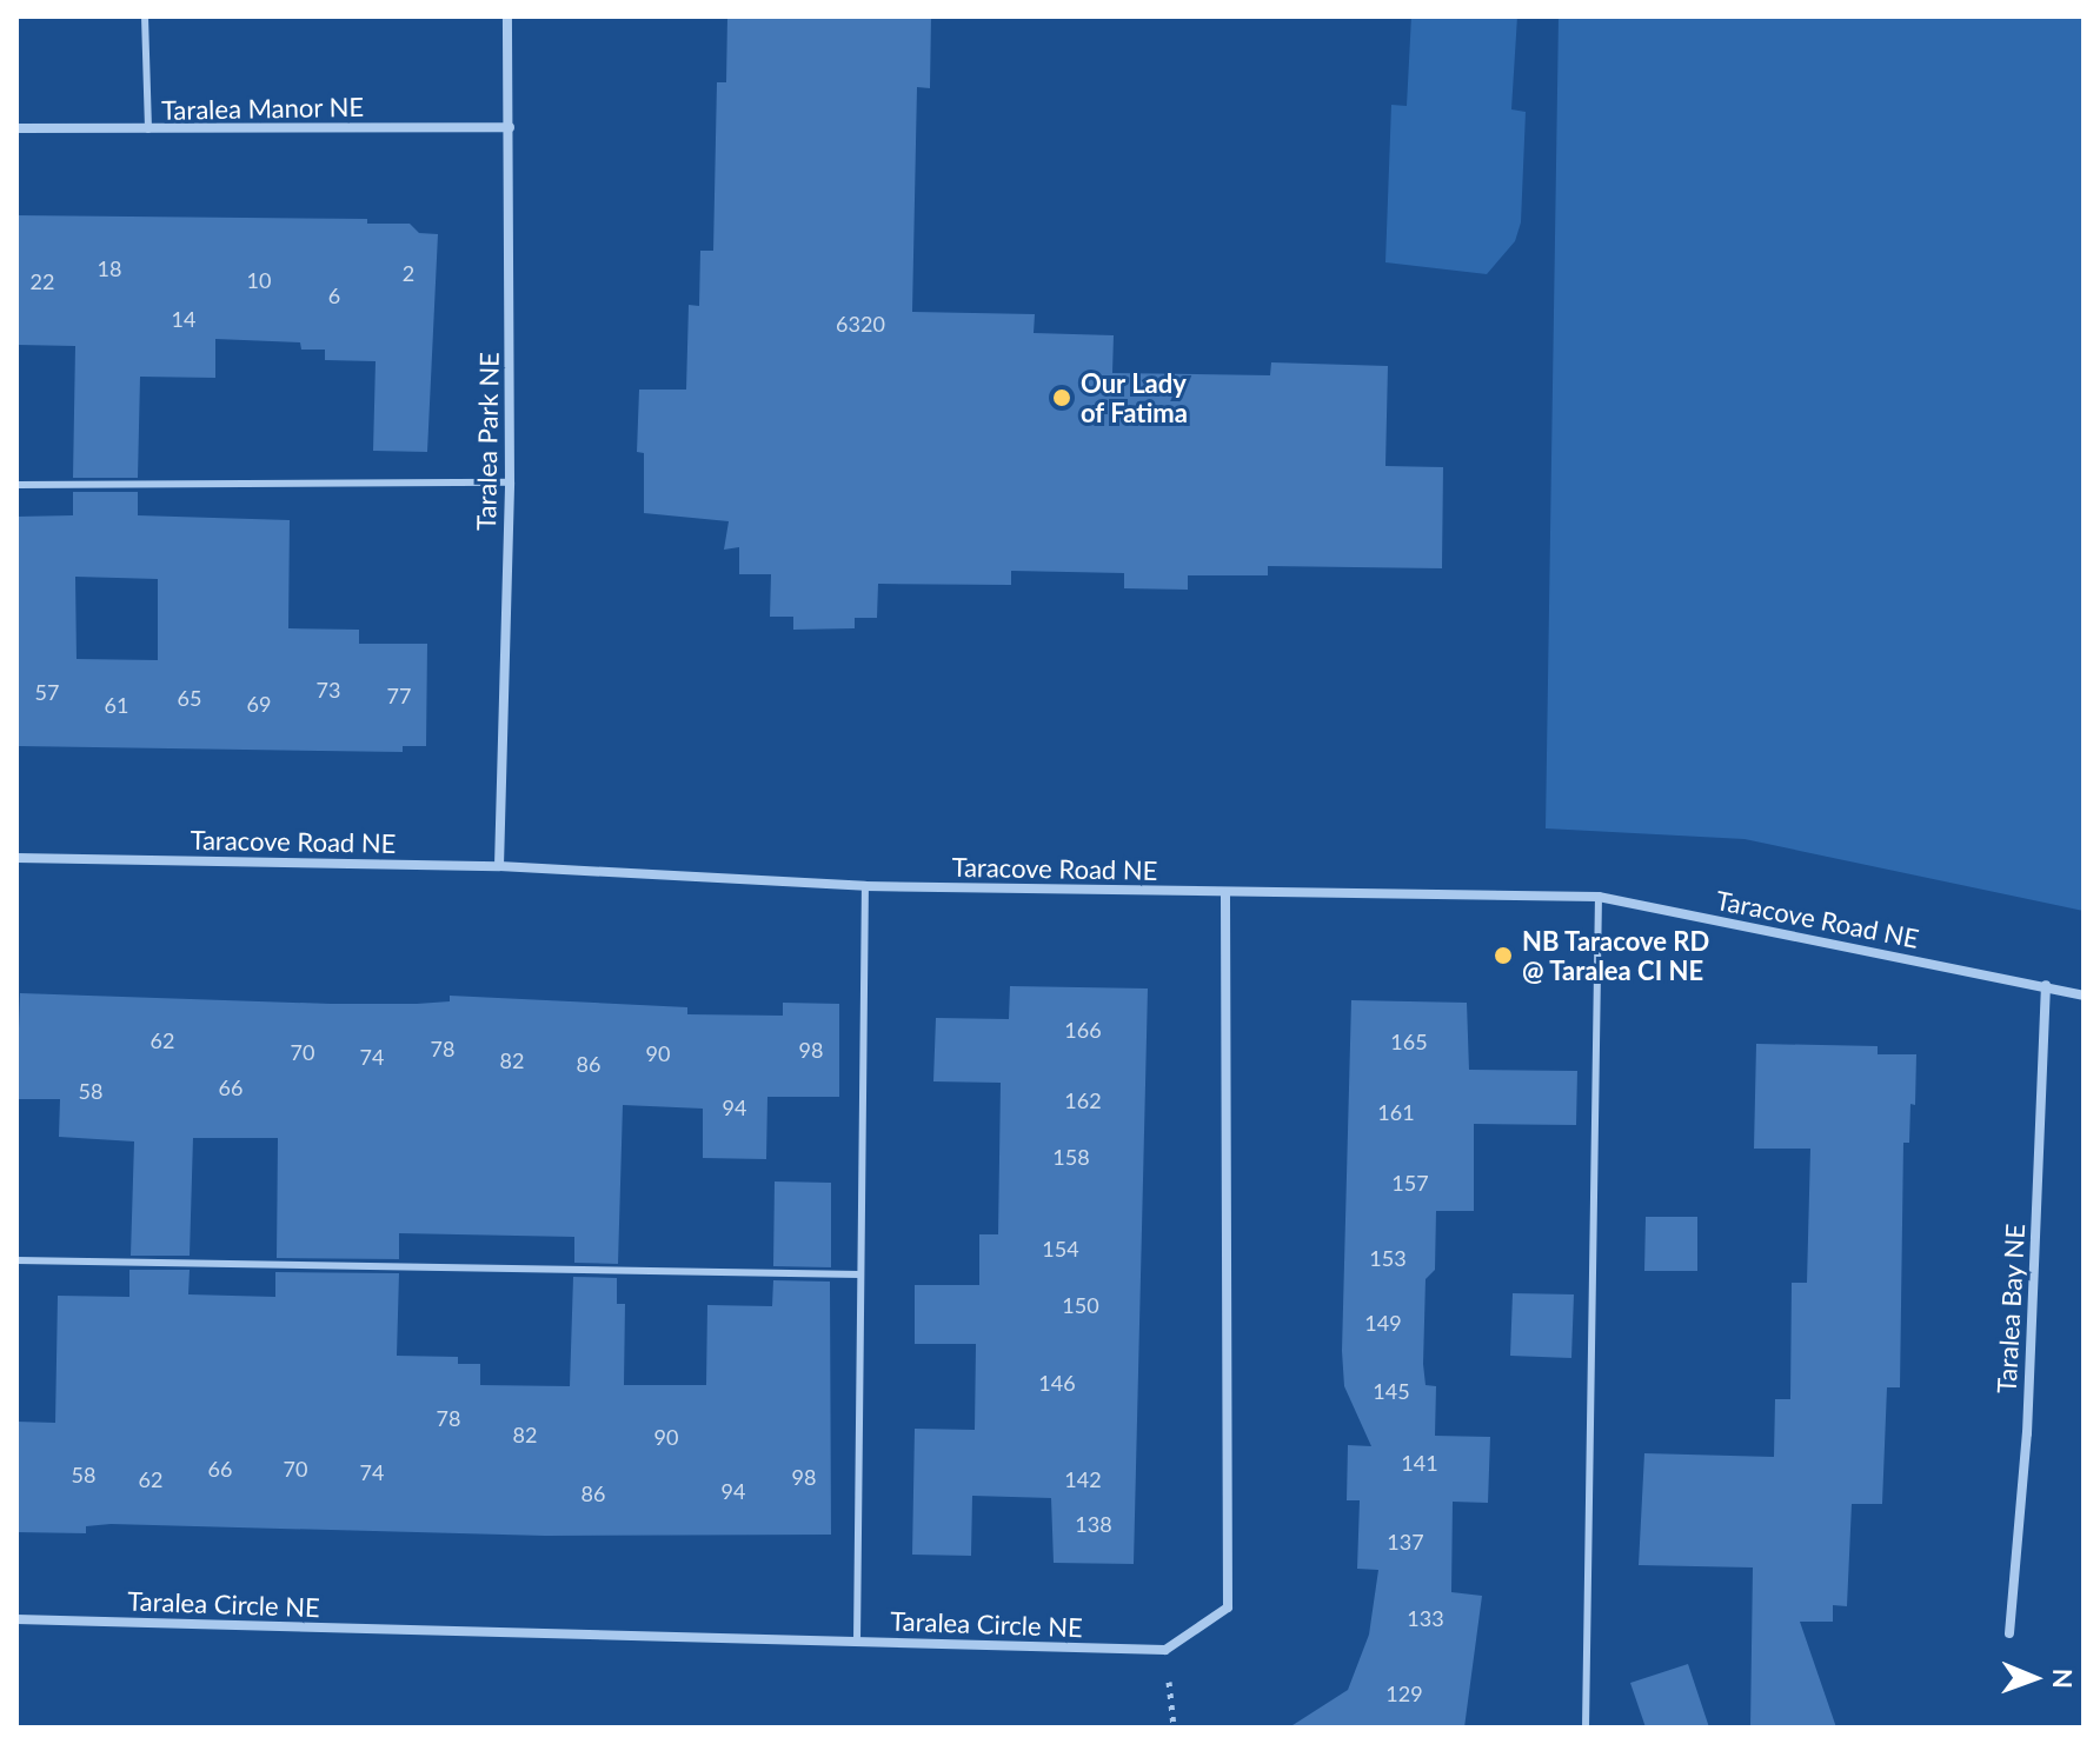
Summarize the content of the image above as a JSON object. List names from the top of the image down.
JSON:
{
  "streets": {
    "street": [
      "Taralea Manor NE",
      "Taralea Park NE",
      "Taracove Road NE",
      "Taralea Bay NE",
      "Taralea Circle NE"
    ]
  },
  "crossings": [
    ["Taralea Manor NE", "Taralea Park NE"],
    ["Taralea Park NE", "Taracove Road NE"],
    ["Taracove Road NE", "Taralea Bay NE"]
  ],
  "places": ["Our Lady of Fatima", "NB Taracove RD @ Taralea CI NE"],
  "house_numbers": [
    "18",
    "2",
    "10",
    "22",
    "6",
    "14",
    "6320",
    "73",
    "57",
    "77",
    "65",
    "69",
    "61",
    "166",
    "62",
    "165",
    "78",
    "98",
    "70",
    "90",
    "74",
    "82",
    "86",
    "66",
    "58",
    "162",
    "94",
    "161",
    "158",
    "157",
    "154",
    "153",
    "150",
    "149",
    "146",
    "145",
    "78",
    "82",
    "90",
    "141",
    "66",
    "70",
    "74",
    "58",
    "98",
    "62",
    "142",
    "94",
    "86",
    "138",
    "137",
    "133",
    "129"
  ],
  "north": "right"
}
